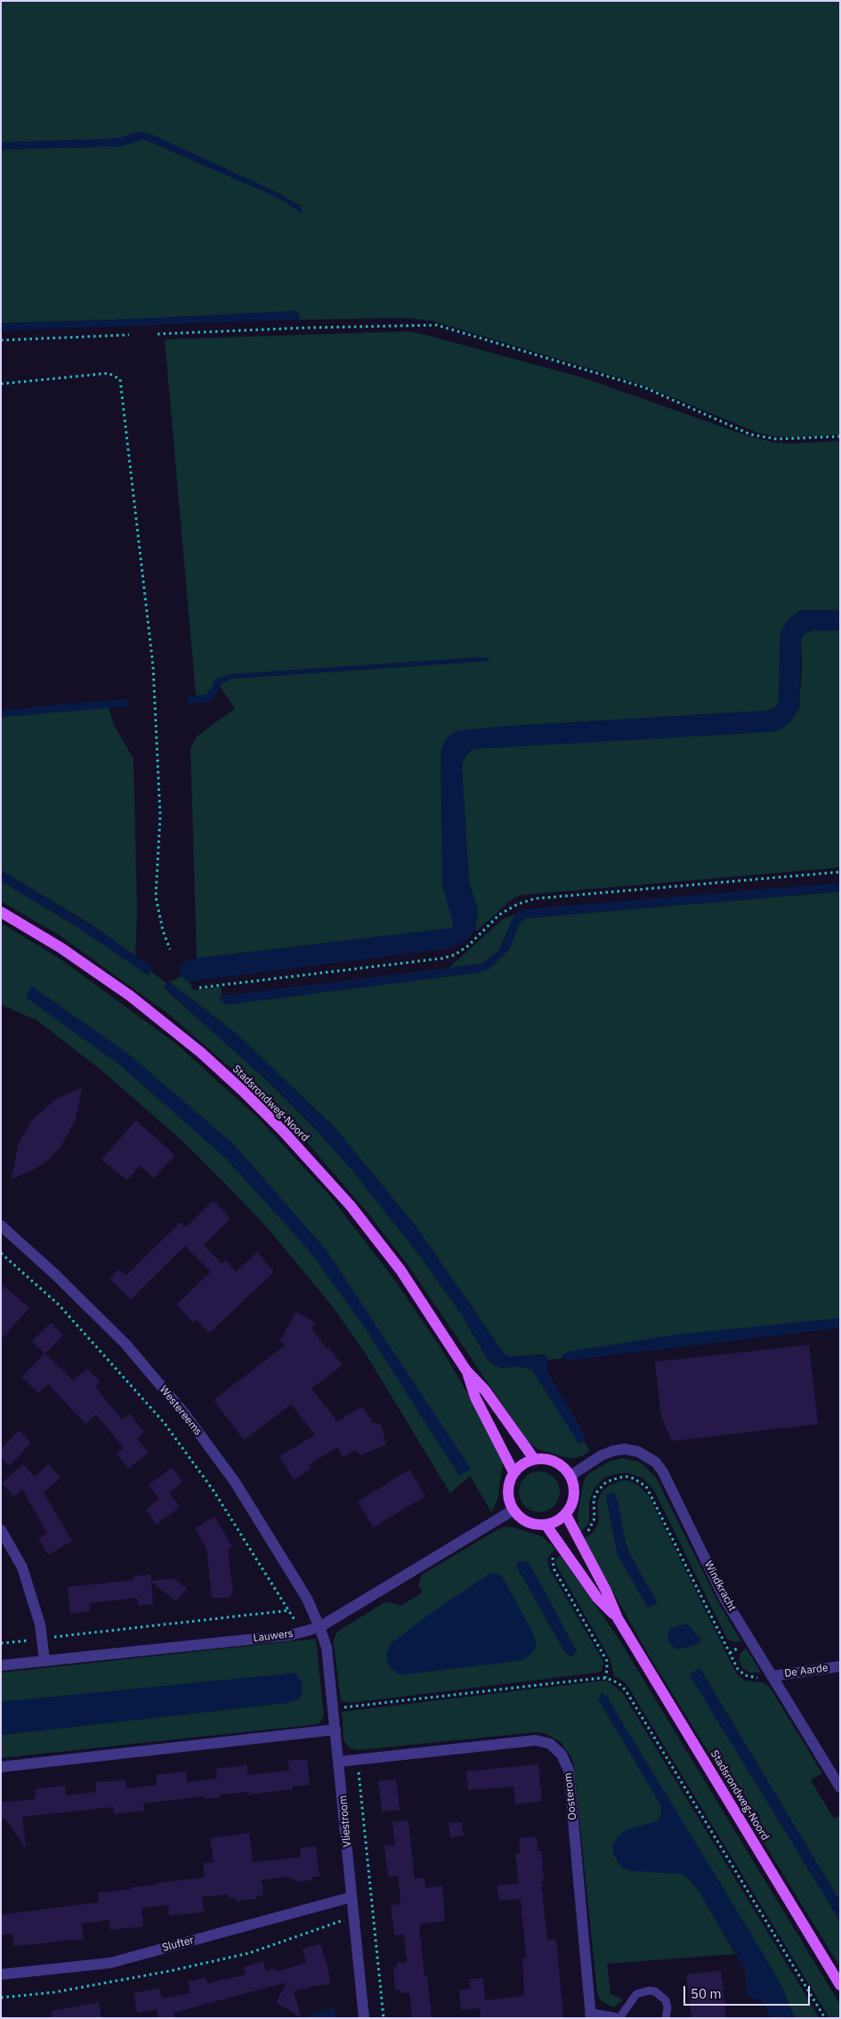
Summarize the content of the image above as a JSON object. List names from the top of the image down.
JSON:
{
  "streets": {
    "main road": ["Stadsrondweg-Noord"],
    "street": [
      "Westereems",
      "Windkracht",
      "Lauwers",
      "De Aarde",
      "Oosterom",
      "Vliestroom",
      "Slufter"
    ]
  },
  "crossings": [
    ["Stadsrondweg-Noord", "Windkracht"],
    ["Stadsrondweg-Noord", "Lauwers"],
    ["Westereems", "Lauwers"],
    ["Westereems", "Vliestroom"],
    ["Windkracht", "Lauwers"],
    ["Windkracht", "De Aarde"],
    ["Lauwers", "Vliestroom"],
    ["Oosterom", "Vliestroom"],
    ["Vliestroom", "Slufter"]
  ],
  "scale_bar": "50 m"
}
